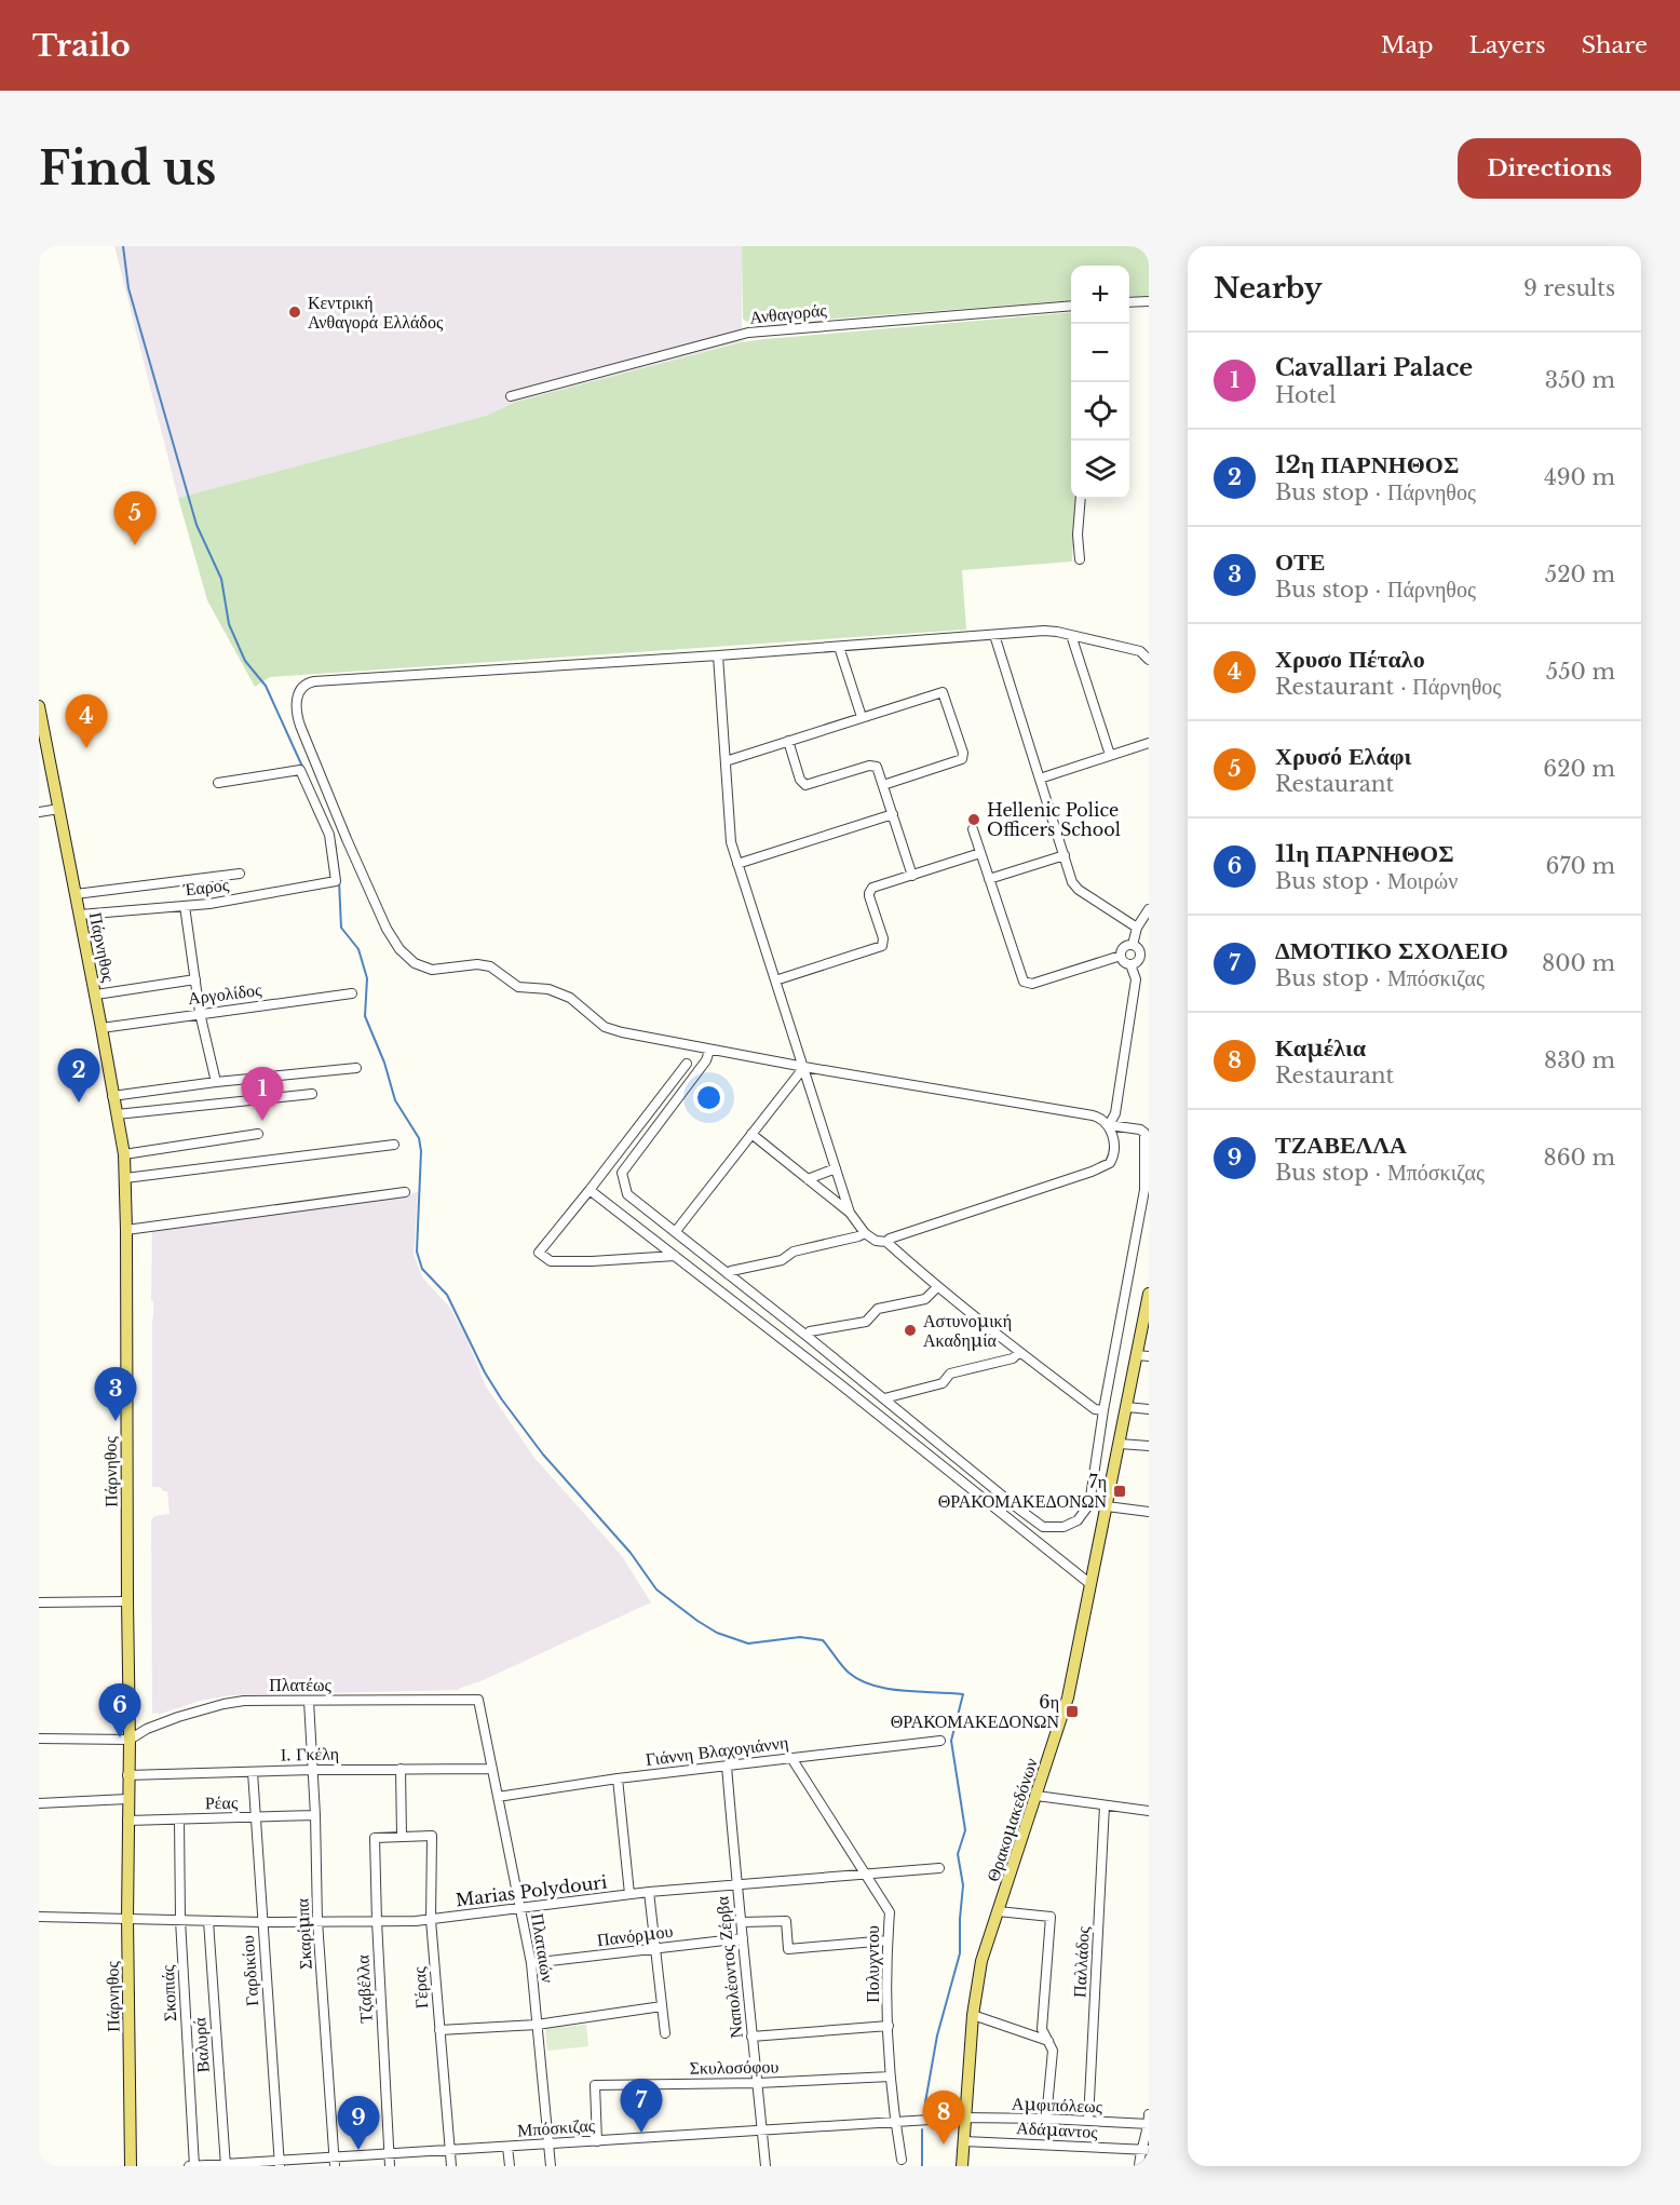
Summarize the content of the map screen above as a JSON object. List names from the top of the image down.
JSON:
{
  "streets": {
    "main road": ["Πάρνηθος", "Θρακομακεδόνων"],
    "street": [
      "Ανθαγοράς",
      "Έαρος",
      "Αργολίδος",
      "Πλατέως",
      "Γιάννη Βλαχογιάννη",
      "Ι. Γκέλη",
      "Ρέας",
      "Marias Polydouri",
      "Σκαρίμπα",
      "Πανόρμου",
      "Πλαταιών",
      "Παλλάδος",
      "Πολυχντου",
      "Ναπολέοντος Ζέρβα",
      "Γαρδικίου",
      "Γέρας",
      "Τζαβέλλα",
      "Σκοπιάς",
      "Βαλυρά",
      "Σκυλοσόφου",
      "Αμφιπόλεως",
      "Μπόσκιζας",
      "Αδάμαντος"
    ]
  },
  "crossings": [
    ["Έαρος", "Πάρνηθος"],
    ["Πάρνηθος", "Αργολίδος"],
    ["Πάρνηθος", "Πλατέως"],
    ["Πάρνηθος", "Ι. Γκέλη"],
    ["Πάρνηθος", "Ρέας"],
    ["Πάρνηθος", "Marias Polydouri"],
    ["Πλατέως", "Σκαρίμπα"],
    ["Πλατέως", "Πλαταιών"],
    ["Γιάννη Βλαχογιάννη", "Πλαταιών"],
    ["Γιάννη Βλαχογιάννη", "Πολυχντου"],
    ["Γιάννη Βλαχογιάννη", "Ναπολέοντος Ζέρβα"],
    ["Ι. Γκέλη", "Σκαρίμπα"],
    ["Ι. Γκέλη", "Πλαταιών"],
    ["Ι. Γκέλη", "Γαρδικίου"],
    ["Ρέας", "Σκαρίμπα"],
    ["Ρέας", "Γαρδικίου"],
    ["Ρέας", "Σκοπιάς"],
    ["Θρακομακεδόνων", "Αμφιπόλεως"],
    ["Θρακομακεδόνων", "Μπόσκιζας"],
    ["Θρακομακεδόνων", "Αδάμαντος"],
    ["Marias Polydouri", "Σκαρίμπα"],
    ["Marias Polydouri", "Πλαταιών"],
    ["Marias Polydouri", "Πολυχντου"],
    ["Marias Polydouri", "Ναπολέοντος Ζέρβα"],
    ["Marias Polydouri", "Γαρδικίου"],
    ["Marias Polydouri", "Γέρας"],
    ["Marias Polydouri", "Τζαβέλλα"],
    ["Marias Polydouri", "Σκοπιάς"],
    ["Marias Polydouri", "Βαλυρά"],
    ["Σκαρίμπα", "Μπόσκιζας"],
    ["Πανόρμου", "Πλαταιών"],
    ["Πανόρμου", "Ναπολέοντος Ζέρβα"],
    ["Πλαταιών", "Μπόσκιζας"],
    ["Παλλάδος", "Αμφιπόλεως"],
    ["Πολυχντου", "Σκυλοσόφου"],
    ["Πολυχντου", "Μπόσκιζας"],
    ["Ναπολέοντος Ζέρβα", "Σκυλοσόφου"],
    ["Ναπολέοντος Ζέρβα", "Μπόσκιζας"],
    ["Γαρδικίου", "Μπόσκιζας"],
    ["Γέρας", "Τζαβέλλα"],
    ["Γέρας", "Μπόσκιζας"],
    ["Τζαβέλλα", "Μπόσκιζας"],
    ["Σκοπιάς", "Μπόσκιζας"],
    ["Βαλυρά", "Μπόσκιζας"],
    ["Σκυλοσόφου", "Μπόσκιζας"],
    ["Αμφιπόλεως", "Μπόσκιζας"]
  ],
  "places": {
    "other": ["Κεντρική Ανθαγορά Ελλάδος", "Hellenic Police Officers School", "Αστυνομική Ακαδημία"],
    "transit": ["7η ΘΡΑΚΟΜΑΚΕΔΟΝΩΝ", "6η ΘΡΑΚΟΜΑΚΕΔΟΝΩΝ"]
  },
  "page": {
    "header": "Trailo",
    "nav": ["Map", "Layers", "Share"],
    "buttons": "Directions",
    "title": "Find us",
    "heading": ["Nearby", "9 results"],
    "map_buttons": ["+", "−"],
    "list": [
      {
        "mark": "1",
        "name": "Cavallari Palace",
        "note": "Hotel",
        "value": "350 m"
      },
      {
        "mark": "2",
        "name": "12η ΠΑΡΝΗΘΟΣ",
        "note": "Bus stop · Πάρνηθος",
        "value": "490 m"
      },
      {
        "mark": "3",
        "name": "ΟΤΕ",
        "note": "Bus stop · Πάρνηθος",
        "value": "520 m"
      },
      {
        "mark": "4",
        "name": "Χρυσο Πέταλο",
        "note": "Restaurant · Πάρνηθος",
        "value": "550 m"
      },
      {
        "mark": "5",
        "name": "Χρυσό Ελάφι",
        "note": "Restaurant",
        "value": "620 m"
      },
      {
        "mark": "6",
        "name": "11η ΠΑΡΝΗΘΟΣ",
        "note": "Bus stop · Μοιρών",
        "value": "670 m"
      },
      {
        "mark": "7",
        "name": "ΔΜΟΤΙΚΟ ΣΧΟΛΕΙΟ",
        "note": "Bus stop · Μπόσκιζας",
        "value": "800 m"
      },
      {
        "mark": "8",
        "name": "Καμέλια",
        "note": "Restaurant",
        "value": "830 m"
      },
      {
        "mark": "9",
        "name": "ΤΖΑΒΕΛΛΑ",
        "note": "Bus stop · Μπόσκιζας",
        "value": "860 m"
      }
    ],
    "pins": [
      "5",
      "4",
      "2",
      "1",
      "3",
      "6",
      "7",
      "8",
      "9"
    ]
  }
}
